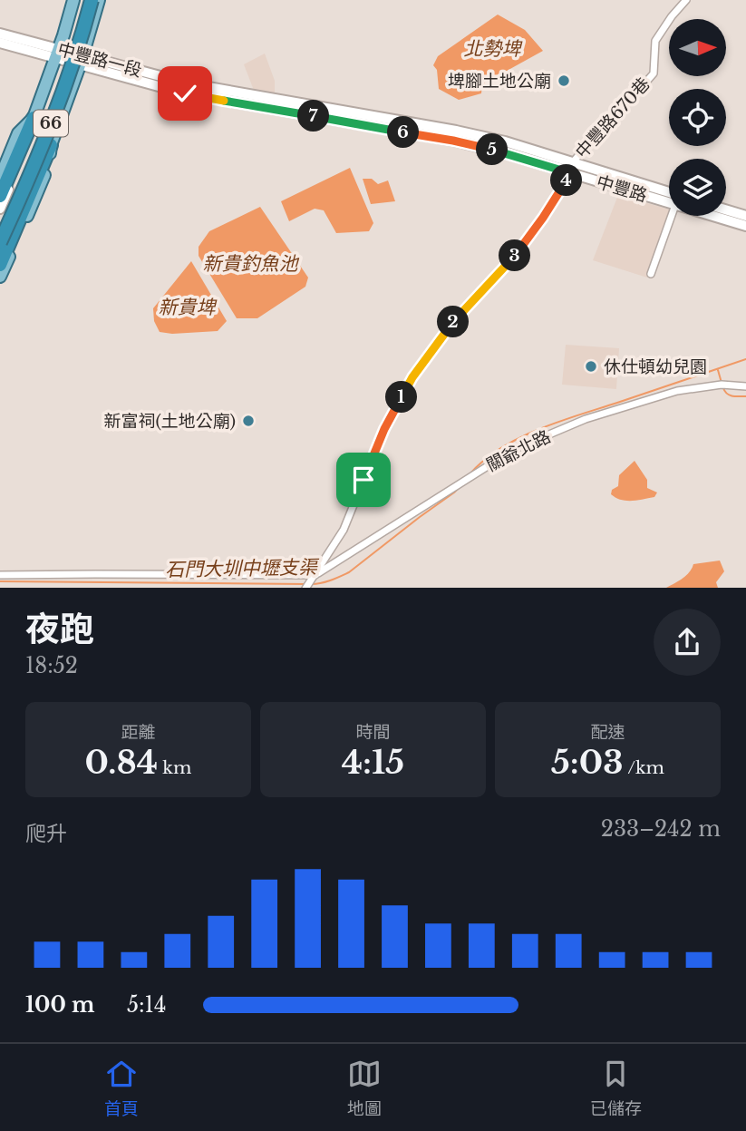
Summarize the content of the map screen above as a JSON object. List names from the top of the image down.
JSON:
{
  "streets": {
    "highway": ["66"],
    "main road": ["中豐路一段", "中豐路"],
    "street": ["中豐路670巷", "關爺北路"]
  },
  "crossings": [
    ["中豐路一段", "中豐路670巷"],
    ["中豐路一段", "66"],
    ["中豐路一段", "中豐路"],
    ["中豐路670巷", "中豐路"],
    ["中豐路670巷", "關爺北路"]
  ],
  "water": [
    "北勢埤",
    "新貴釣魚池",
    "新貴埤",
    "石門大圳中壢支渠"
  ],
  "places": ["埤腳土地公廟", "休仕頓幼兒園", "新富祠(土地公廟)"],
  "north": "right",
  "page": {
    "pins": [
      "7",
      "6",
      "5",
      "4",
      "3",
      "2",
      "1"
    ],
    "heading": ["夜跑", "18:52"],
    "stats": [
      ["距離", "0.84 km"],
      ["時間", "4:15"],
      ["配速", "5:03 /km"]
    ],
    "chart": ["爬升", "233–242 m"],
    "list": [
      {
        "name": "100 m",
        "note": "5:14"
      }
    ],
    "tabs": ["首頁", "地圖", "已儲存"]
  }
}
